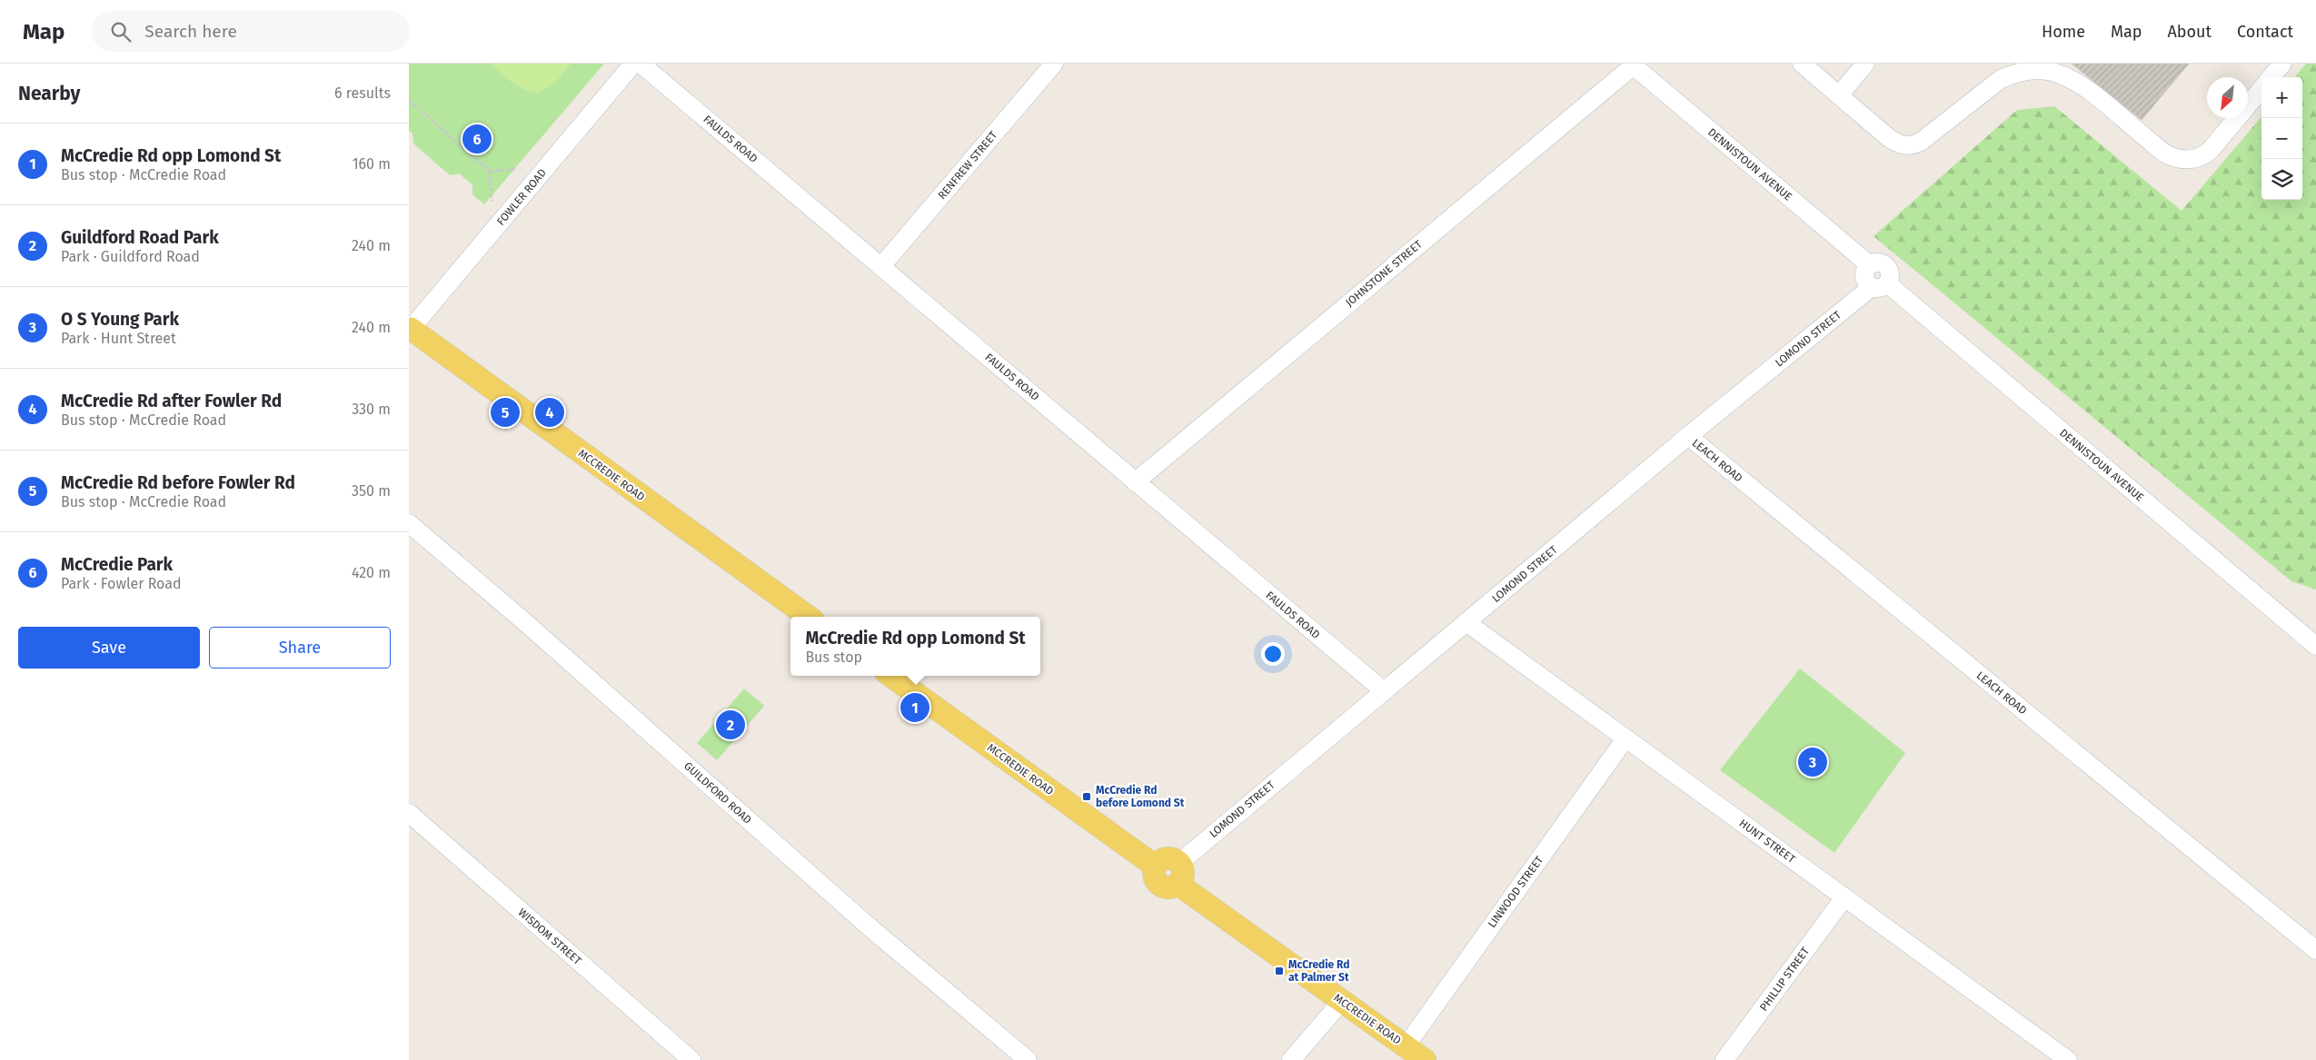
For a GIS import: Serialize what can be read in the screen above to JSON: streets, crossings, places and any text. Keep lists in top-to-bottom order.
{
  "streets": {
    "main road": ["MCCREDIE ROAD"],
    "street": [
      "FAULDS ROAD",
      "DENNISTOUN AVENUE",
      "RENFREW STREET",
      "FOWLER ROAD",
      "JOHNSTONE STREET",
      "LOMOND STREET",
      "LEACH ROAD",
      "GUILDFORD ROAD",
      "HUNT STREET",
      "LINWOOD STREET",
      "WISDOM STREET",
      "PHILLIP STREET"
    ]
  },
  "crossings": [
    ["FAULDS ROAD", "RENFREW STREET"],
    ["FAULDS ROAD", "JOHNSTONE STREET"],
    ["FAULDS ROAD", "LOMOND STREET"],
    ["DENNISTOUN AVENUE", "JOHNSTONE STREET"],
    ["DENNISTOUN AVENUE", "LOMOND STREET"],
    ["FOWLER ROAD", "MCCREDIE ROAD"],
    ["LOMOND STREET", "LEACH ROAD"],
    ["LOMOND STREET", "MCCREDIE ROAD"],
    ["LOMOND STREET", "HUNT STREET"],
    ["MCCREDIE ROAD", "LINWOOD STREET"],
    ["HUNT STREET", "LINWOOD STREET"],
    ["HUNT STREET", "PHILLIP STREET"]
  ],
  "places": {
    "transit": ["McCredie Rd before Lomond St", "McCredie Rd at Palmer St"]
  },
  "north": "bottom left",
  "page": {
    "header": "Map",
    "search": "Search here",
    "nav": [
      "Home",
      "Map",
      "About",
      "Contact"
    ],
    "heading": ["Nearby", "6 results"],
    "map_buttons": ["+", "−"],
    "list": [
      {
        "mark": "1",
        "name": "McCredie Rd opp Lomond St",
        "note": "Bus stop · McCredie Road",
        "value": "160 m"
      },
      {
        "mark": "2",
        "name": "Guildford Road Park",
        "note": "Park · Guildford Road",
        "value": "240 m"
      },
      {
        "mark": "3",
        "name": "O S Young Park",
        "note": "Park · Hunt Street",
        "value": "240 m"
      },
      {
        "mark": "4",
        "name": "McCredie Rd after Fowler Rd",
        "note": "Bus stop · McCredie Road",
        "value": "330 m"
      },
      {
        "mark": "5",
        "name": "McCredie Rd before Fowler Rd",
        "note": "Bus stop · McCredie Road",
        "value": "350 m"
      },
      {
        "mark": "6",
        "name": "McCredie Park",
        "note": "Park · Fowler Road",
        "value": "420 m"
      }
    ],
    "pins": [
      "6",
      "4",
      "5",
      "1",
      "2",
      "3"
    ],
    "buttons": ["Save", "Share"],
    "popup": ["McCredie Rd opp Lomond St", "Bus stop"]
  }
}
